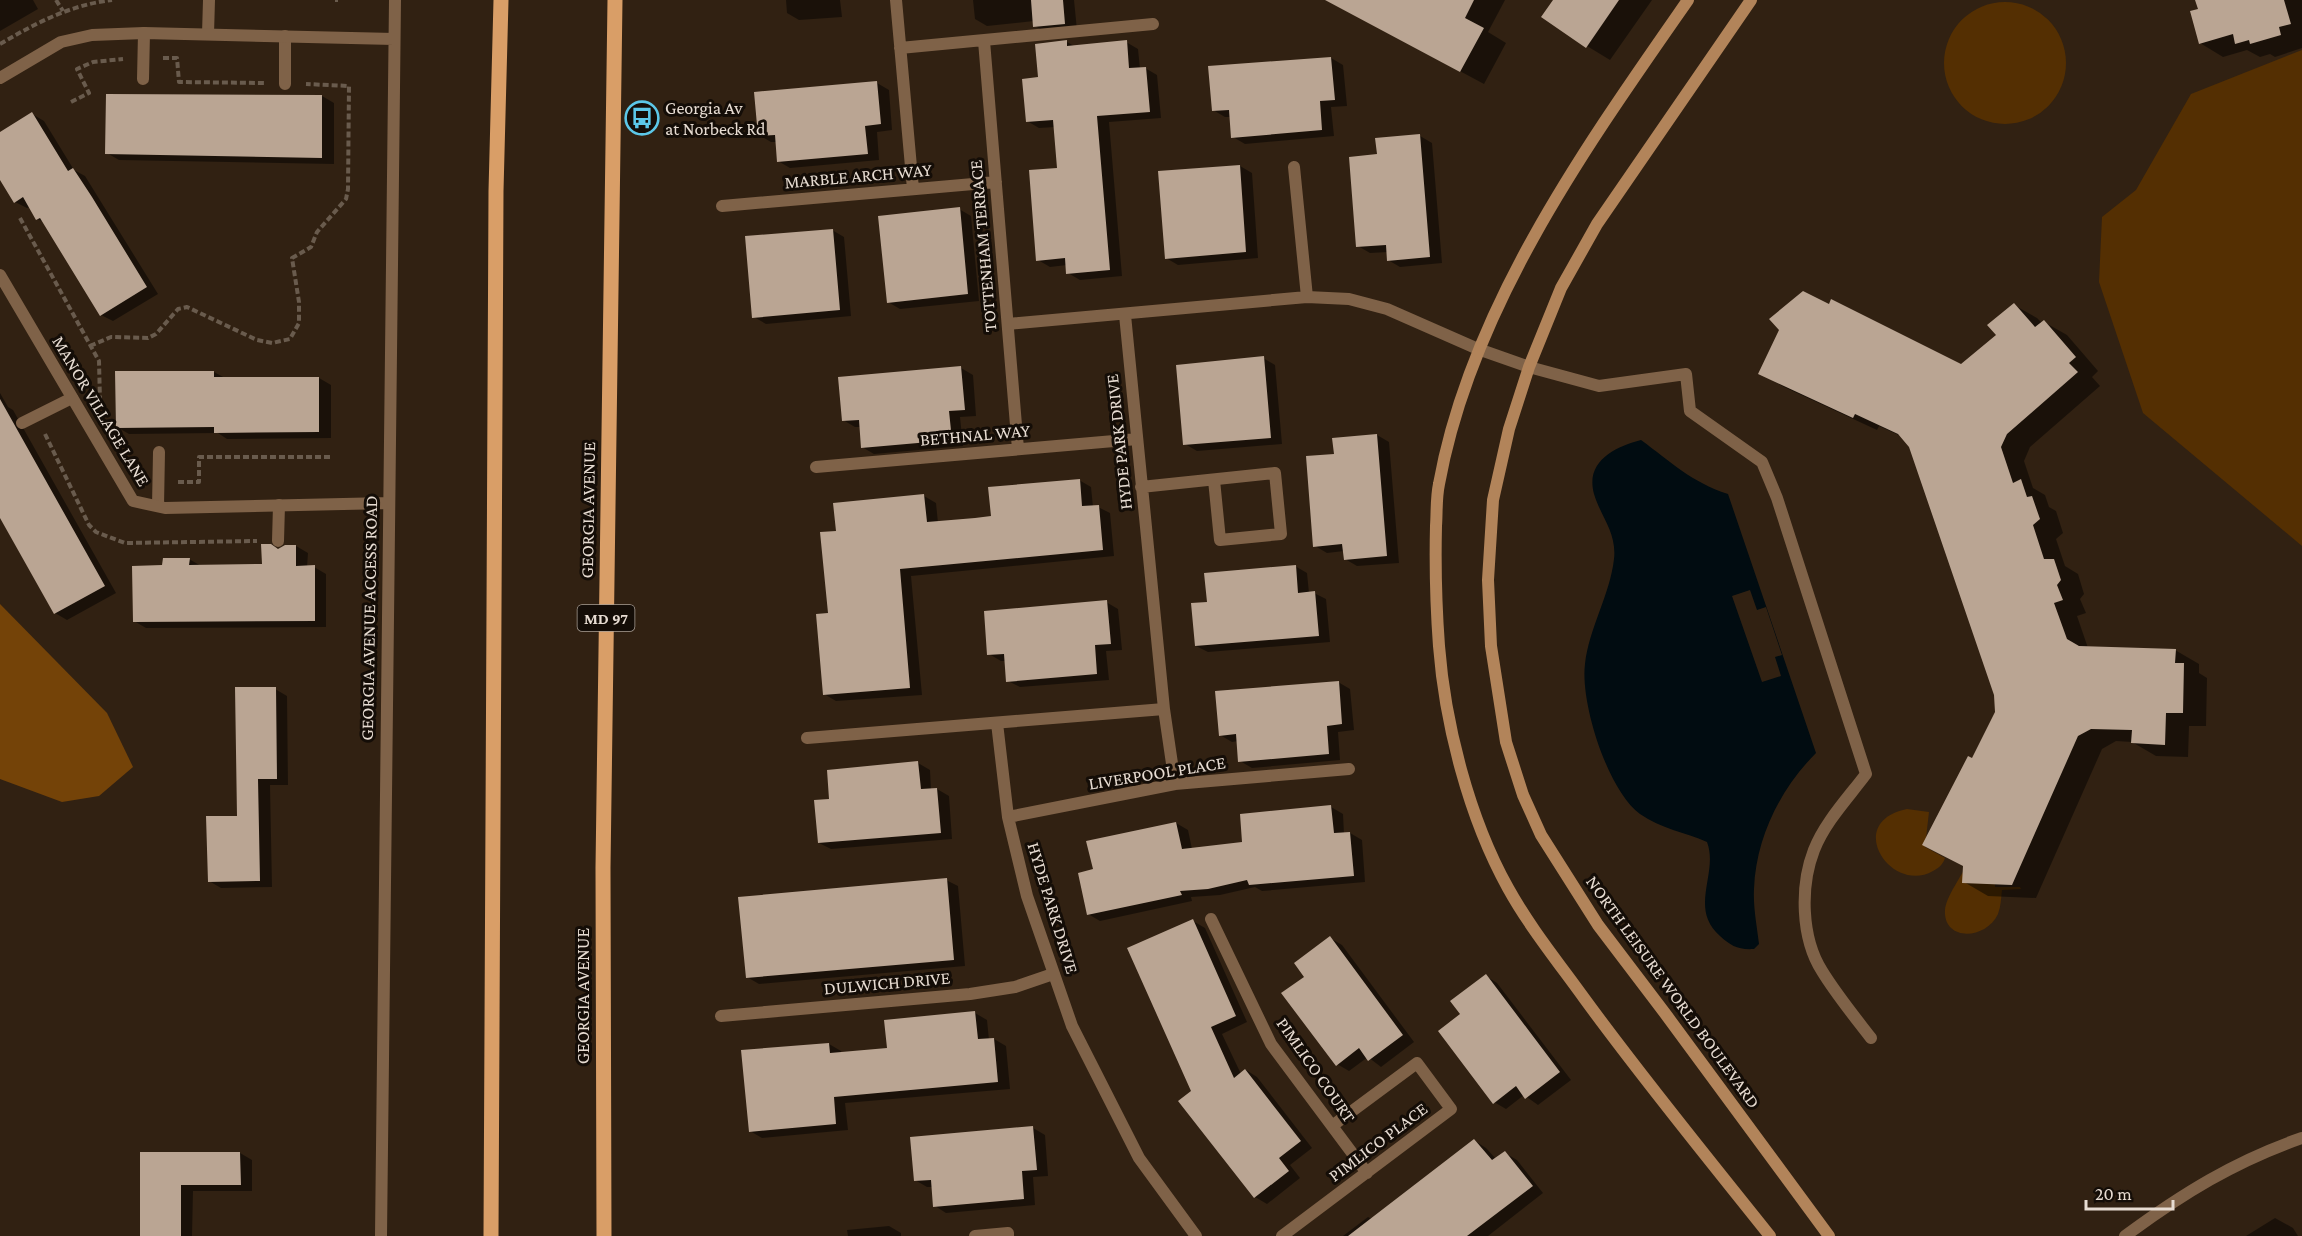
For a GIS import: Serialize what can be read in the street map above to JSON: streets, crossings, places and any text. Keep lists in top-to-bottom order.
{
  "streets": {
    "main road": ["GEORGIA AVENUE", "MD 97"],
    "street": [
      "MARBLE ARCH WAY",
      "TOTTENHAM TERRACE",
      "MANOR VILLAGE LANE",
      "BETHNAL WAY",
      "HYDE PARK DRIVE",
      "GEORGIA AVENUE ACCESS ROAD",
      "LIVERPOOL PLACE",
      "DULWICH DRIVE",
      "NORTH LEISURE WORLD BOULEVARD",
      "PIMLICO COURT",
      "PIMLICO PLACE"
    ]
  },
  "crossings": [
    ["MARBLE ARCH WAY", "TOTTENHAM TERRACE"],
    ["TOTTENHAM TERRACE", "BETHNAL WAY"],
    ["MANOR VILLAGE LANE", "GEORGIA AVENUE ACCESS ROAD"],
    ["BETHNAL WAY", "HYDE PARK DRIVE"],
    ["HYDE PARK DRIVE", "LIVERPOOL PLACE"],
    ["HYDE PARK DRIVE", "DULWICH DRIVE"],
    ["PIMLICO COURT", "PIMLICO PLACE"]
  ],
  "places": {
    "bus stop": ["Georgia Av at Norbeck Rd"]
  },
  "scale_bar": "20 m"
}
